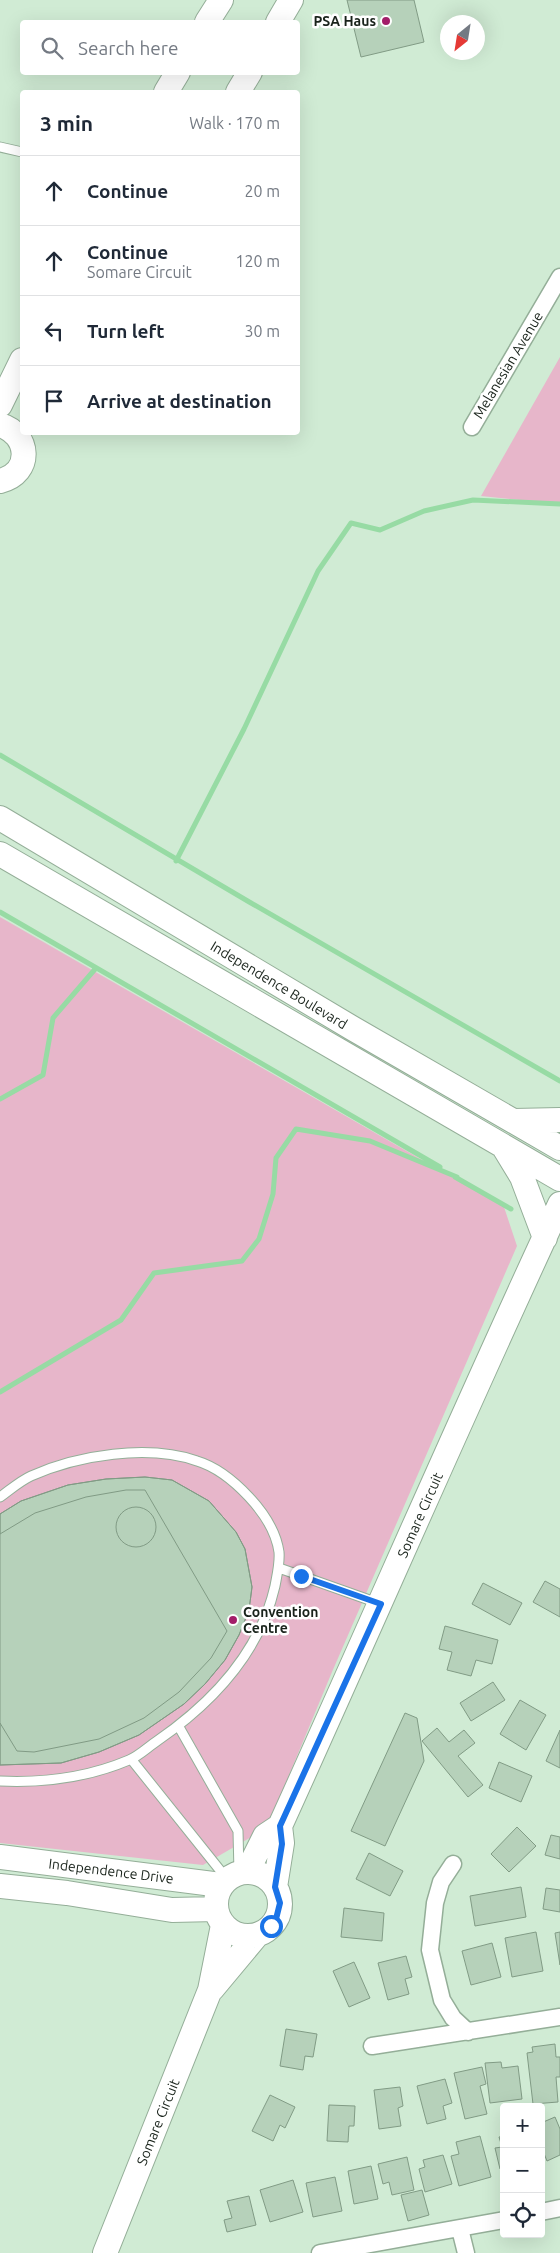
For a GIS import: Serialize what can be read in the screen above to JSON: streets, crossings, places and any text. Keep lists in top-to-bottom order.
{
  "streets": {
    "street": [
      "Melanesian Avenue",
      "Independence Boulevard",
      "Somare Circuit",
      "Independence Drive"
    ]
  },
  "crossings": [
    ["Somare Circuit", "Independence Drive"]
  ],
  "places": ["PSA Haus", "Convention Centre"],
  "north": "bottom left",
  "page": {
    "search": "Search here",
    "heading": ["3 min", "Walk · 170 m"],
    "list": [
      ["Continue", "20 m"],
      ["Continue", "Somare Circuit", "120 m"],
      ["Turn left", "30 m"],
      "Arrive at destination"
    ],
    "map_buttons": ["+", "−"]
  }
}
